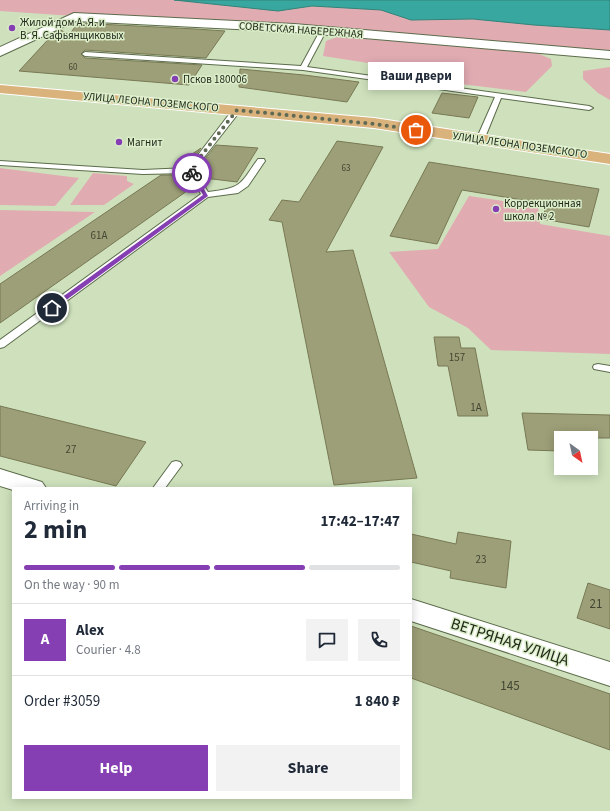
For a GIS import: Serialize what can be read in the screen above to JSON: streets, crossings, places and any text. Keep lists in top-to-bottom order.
{
  "streets": {
    "main road": ["УЛИЦА ЛЕОНА ПОЗЕМСКОГО"],
    "street": ["СОВЕТСКАЯ НАБЕРЕЖНАЯ", "ВЕТРЯНАЯ УЛИЦА"]
  },
  "places": [
    "Жилой дом А. Я. и В. Я. Сафьянщиковых",
    "Псков 180006",
    "Ваши двери",
    "Магнит",
    "Коррекционная школа № 2"
  ],
  "house_numbers": [
    "60",
    "63",
    "61А",
    "157",
    "1А",
    "27",
    "23",
    "21",
    "145"
  ],
  "north": "bottom right",
  "page": {
    "bubble": "Ваши двери",
    "heading": ["2 min", "Arriving in", "17:42–17:47"],
    "panel": [
      "Alex",
      "Courier · 4.8",
      "Order #3059",
      "1 840 ₽"
    ],
    "bar": "On the way · 90 m",
    "round": "A",
    "buttons": ["Help", "Share"]
  }
}
